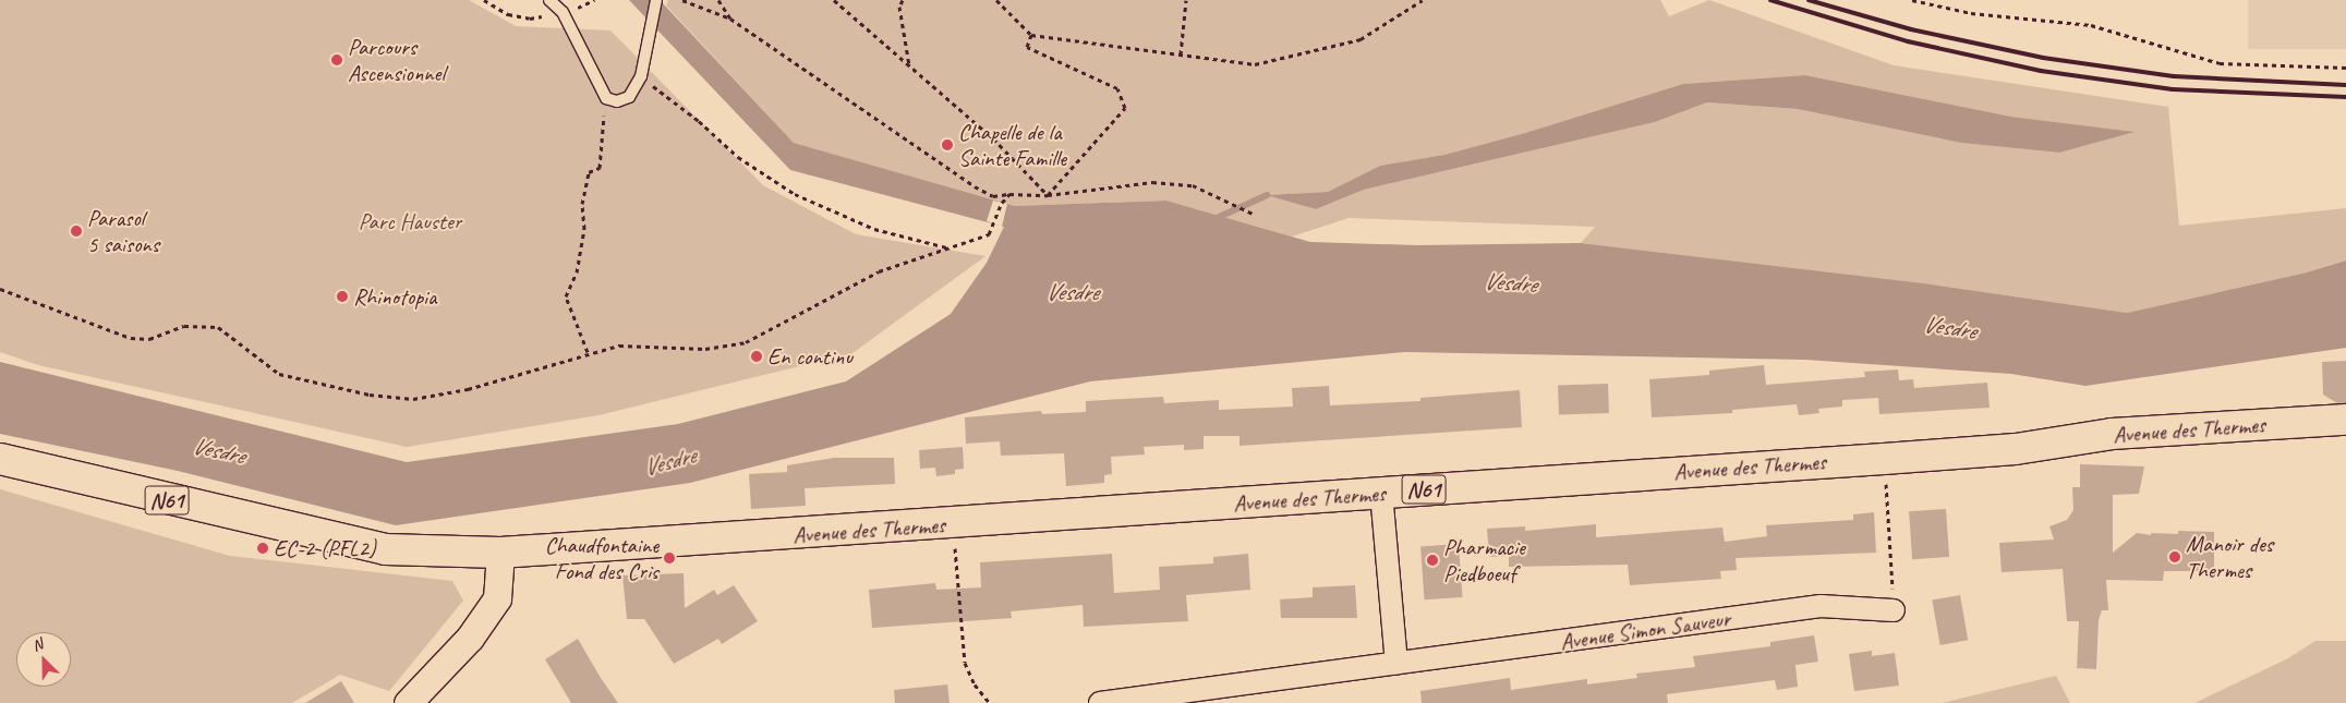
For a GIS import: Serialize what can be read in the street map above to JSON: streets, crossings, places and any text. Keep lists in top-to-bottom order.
{
  "streets": {
    "main road": ["Avenue des Thermes", "N61"],
    "street": ["Avenue Simon Sauveur"]
  },
  "crossings": [
    ["Avenue des Thermes", "N61"]
  ],
  "water": ["Vesdre"],
  "parks": ["Parc Hauster"],
  "places": [
    "Parcours Ascensionnel",
    "Chapelle de la Sainte Famille",
    "Parasol 5 saisons",
    "Rhinotopia",
    "En continu",
    "EC-2 (PFL2)",
    "Manoir des Thermes",
    "Chaudfontaine Fond des Cris",
    "Pharmacie Piedboeuf"
  ],
  "north": "top left"
}
